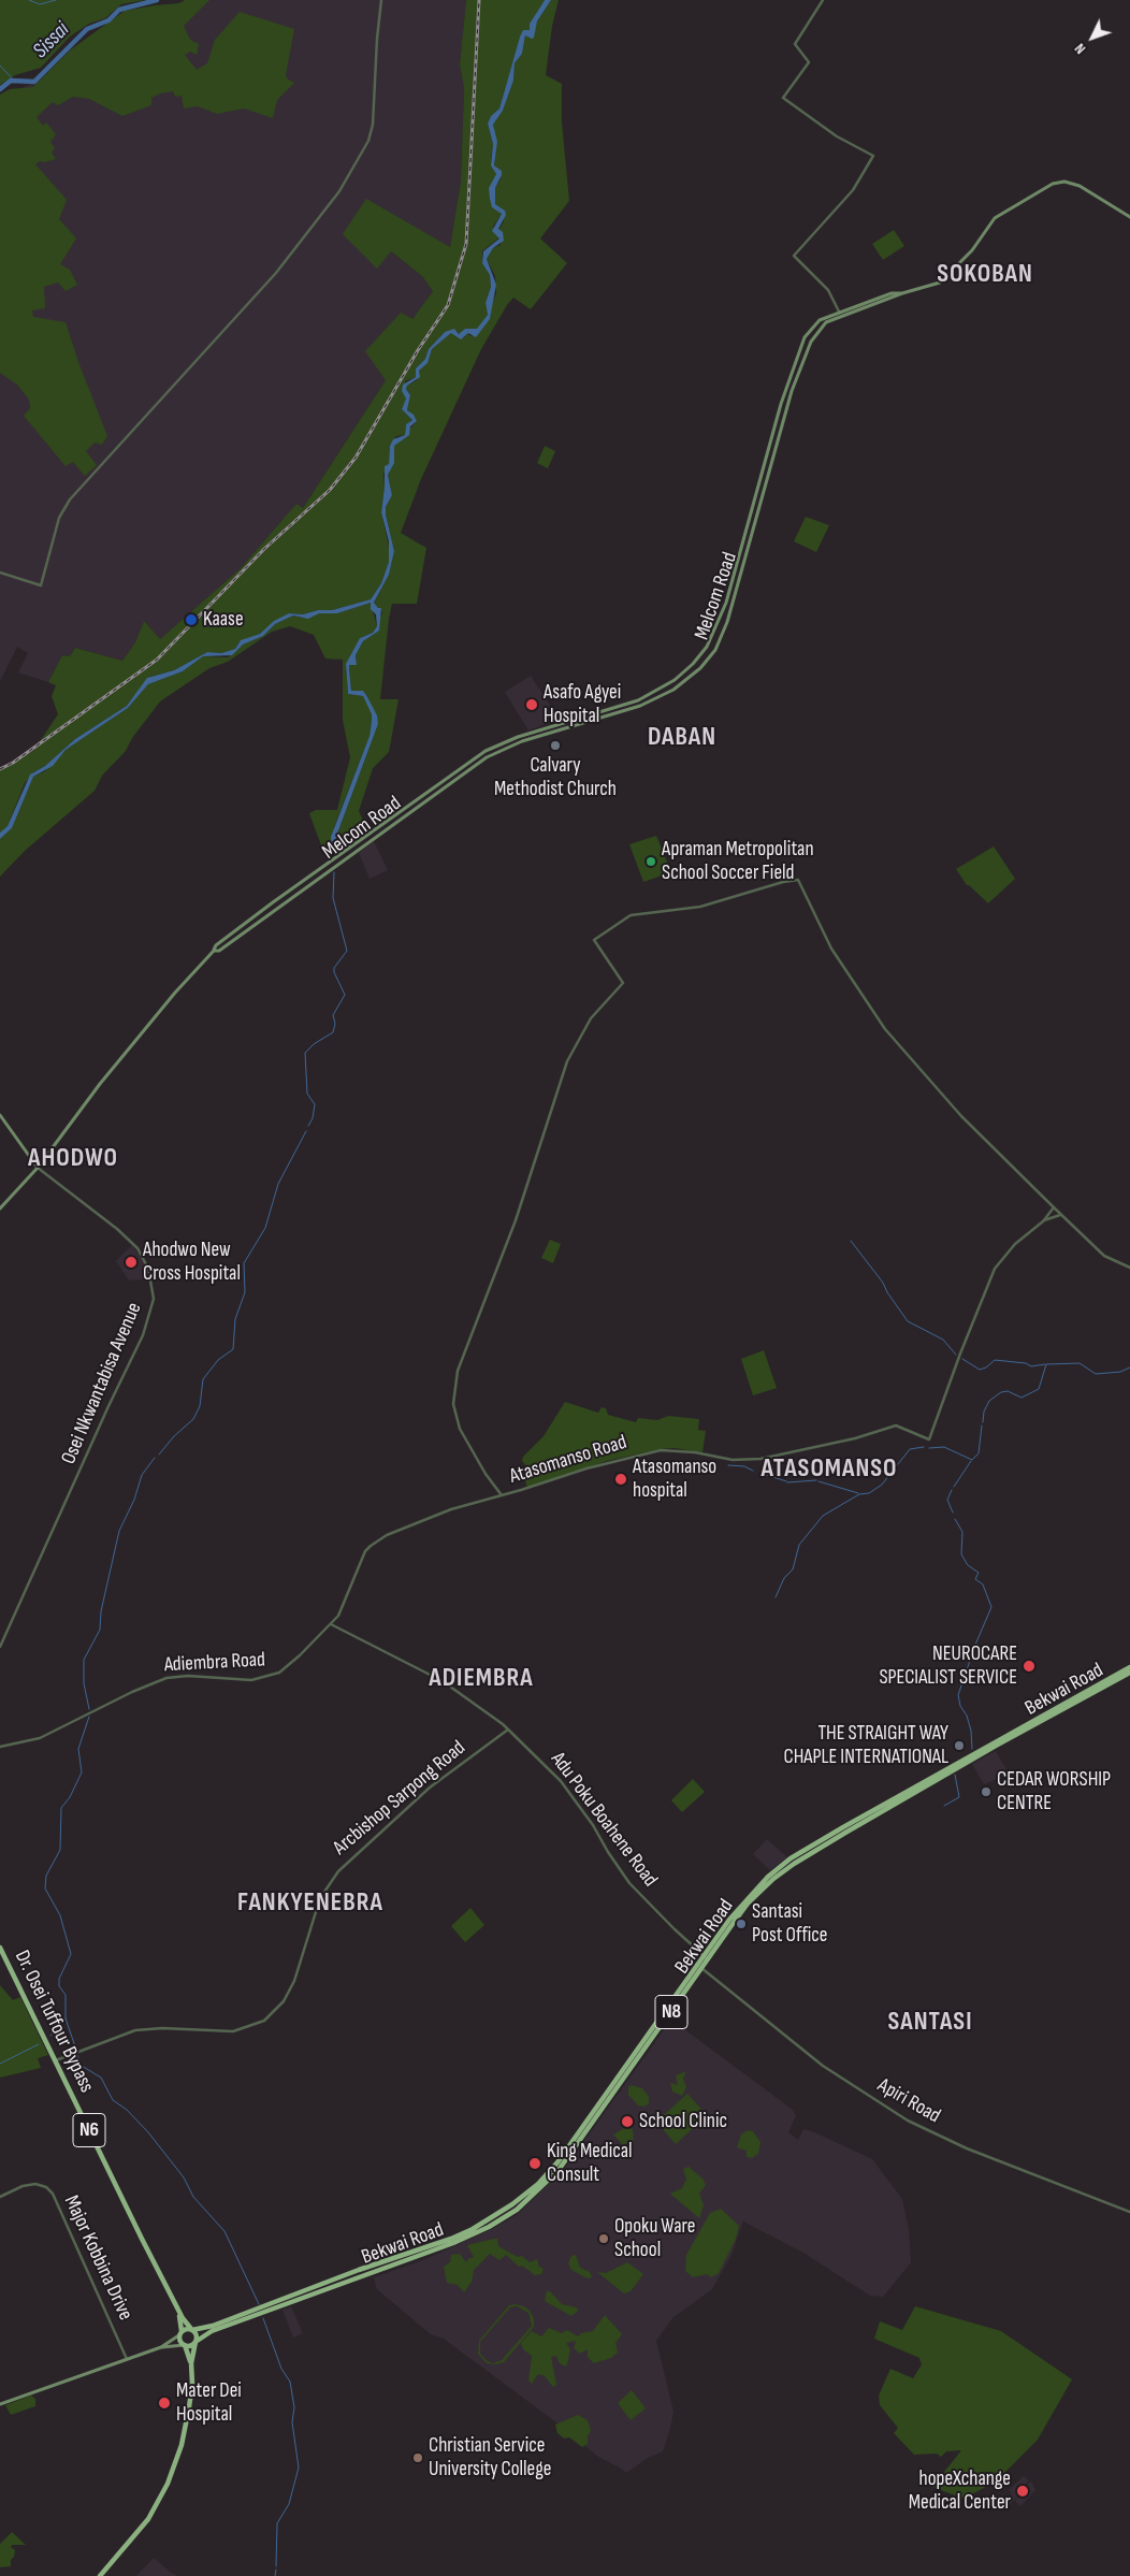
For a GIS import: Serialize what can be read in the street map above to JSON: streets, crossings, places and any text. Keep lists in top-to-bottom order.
{
  "streets": {
    "highway": [
      "Bekwai Road",
      "N8",
      "Dr. Osei Tuffour Bypass",
      "N6"
    ],
    "main road": ["Melcom Road"],
    "street": [
      "Osei Nkwantabisa Avenue",
      "Atasomanso Road",
      "Adiembra Road",
      "Arcbishop Sarpong Road",
      "Adu Poku Boahene Road",
      "Apiri Road",
      "Major Kobbina Drive"
    ]
  },
  "crossings": [
    ["Melcom Road", "Osei Nkwantabisa Avenue"],
    ["Atasomanso Road", "Adiembra Road"],
    ["Atasomanso Road", "Adu Poku Boahene Road"],
    ["Adiembra Road", "Adu Poku Boahene Road"],
    ["Bekwai Road", "Adu Poku Boahene Road"],
    ["Bekwai Road", "N8"],
    ["Bekwai Road", "Apiri Road"],
    ["Arcbishop Sarpong Road", "Adu Poku Boahene Road"],
    ["Arcbishop Sarpong Road", "Dr. Osei Tuffour Bypass"],
    ["N8", "Dr. Osei Tuffour Bypass"],
    ["N8", "N6"],
    ["Dr. Osei Tuffour Bypass", "N6"]
  ],
  "districts": [
    "SOKOBAN",
    "DABAN",
    "AHODWO",
    "ATASOMANSO",
    "ADIEMBRA",
    "FANKYENEBRA",
    "SANTASI"
  ],
  "water": ["Sissai"],
  "places": [
    "Kaase",
    "Asafo Agyei Hospital",
    "Calvary Methodist Church",
    "Apraman Metropolitan School Soccer Field",
    "Ahodwo New Cross Hospital",
    "Atasomanso hospital",
    "NEUROCARE SPECIALIST SERVICE",
    "THE STRAIGHT WAY CHAPLE INTERNATIONAL",
    "CEDAR WORSHIP CENTRE",
    "Santasi Post Office",
    "School Clinic",
    "King Medical Consult",
    "Opoku Ware School",
    "Mater Dei Hospital",
    "Christian Service University College",
    "hopeXchange Medical Center"
  ],
  "north": "bottom left"
}
